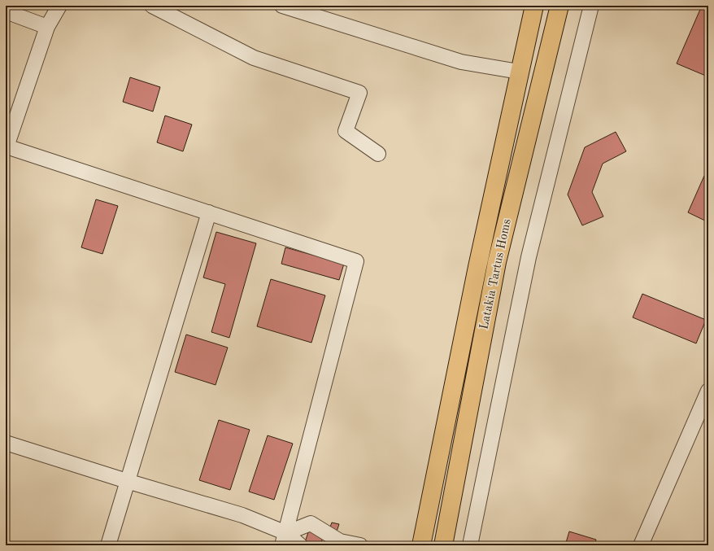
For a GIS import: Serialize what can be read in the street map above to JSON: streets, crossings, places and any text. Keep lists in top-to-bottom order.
{
  "streets": {
    "highway": ["Latakia Tartus Homs"]
  }
}
